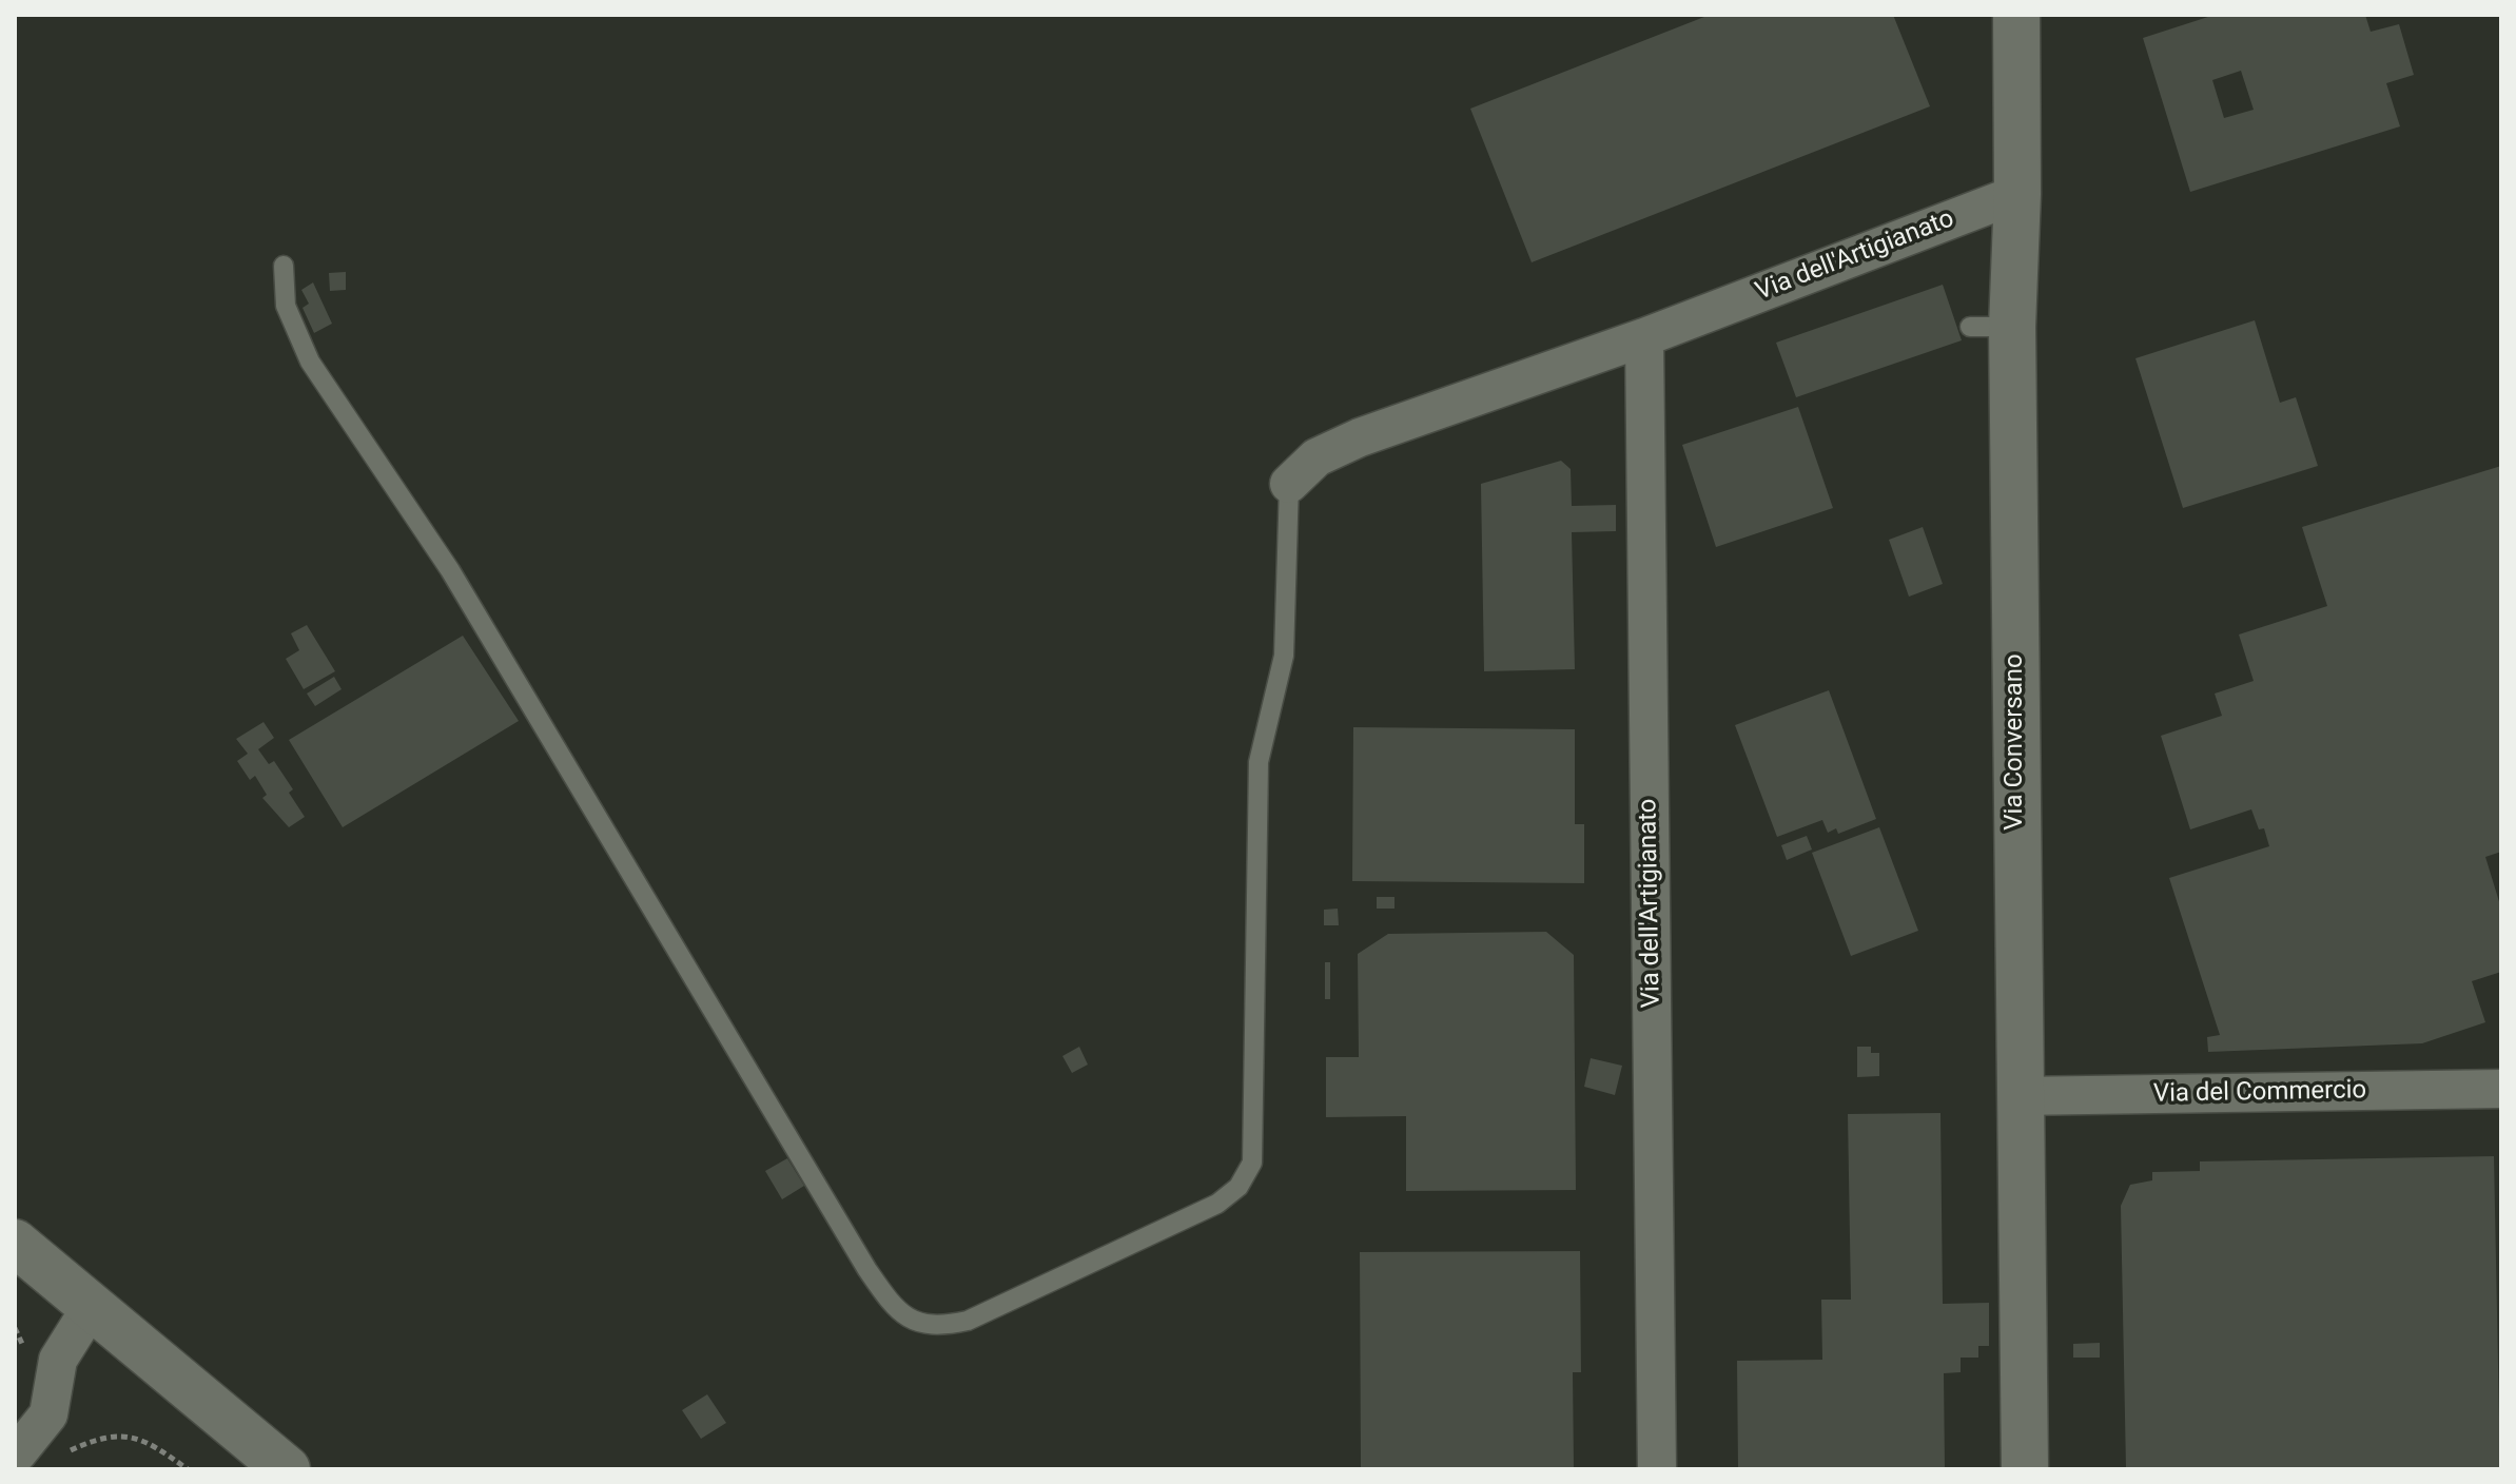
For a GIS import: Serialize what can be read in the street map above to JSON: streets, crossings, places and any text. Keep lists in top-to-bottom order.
{
  "streets": {
    "street": ["Via dell'Artigianato", "Via Conversano", "Via del Commercio"]
  },
  "crossings": [
    ["Via dell'Artigianato", "Via Conversano"],
    ["Via Conversano", "Via del Commercio"]
  ]
}
